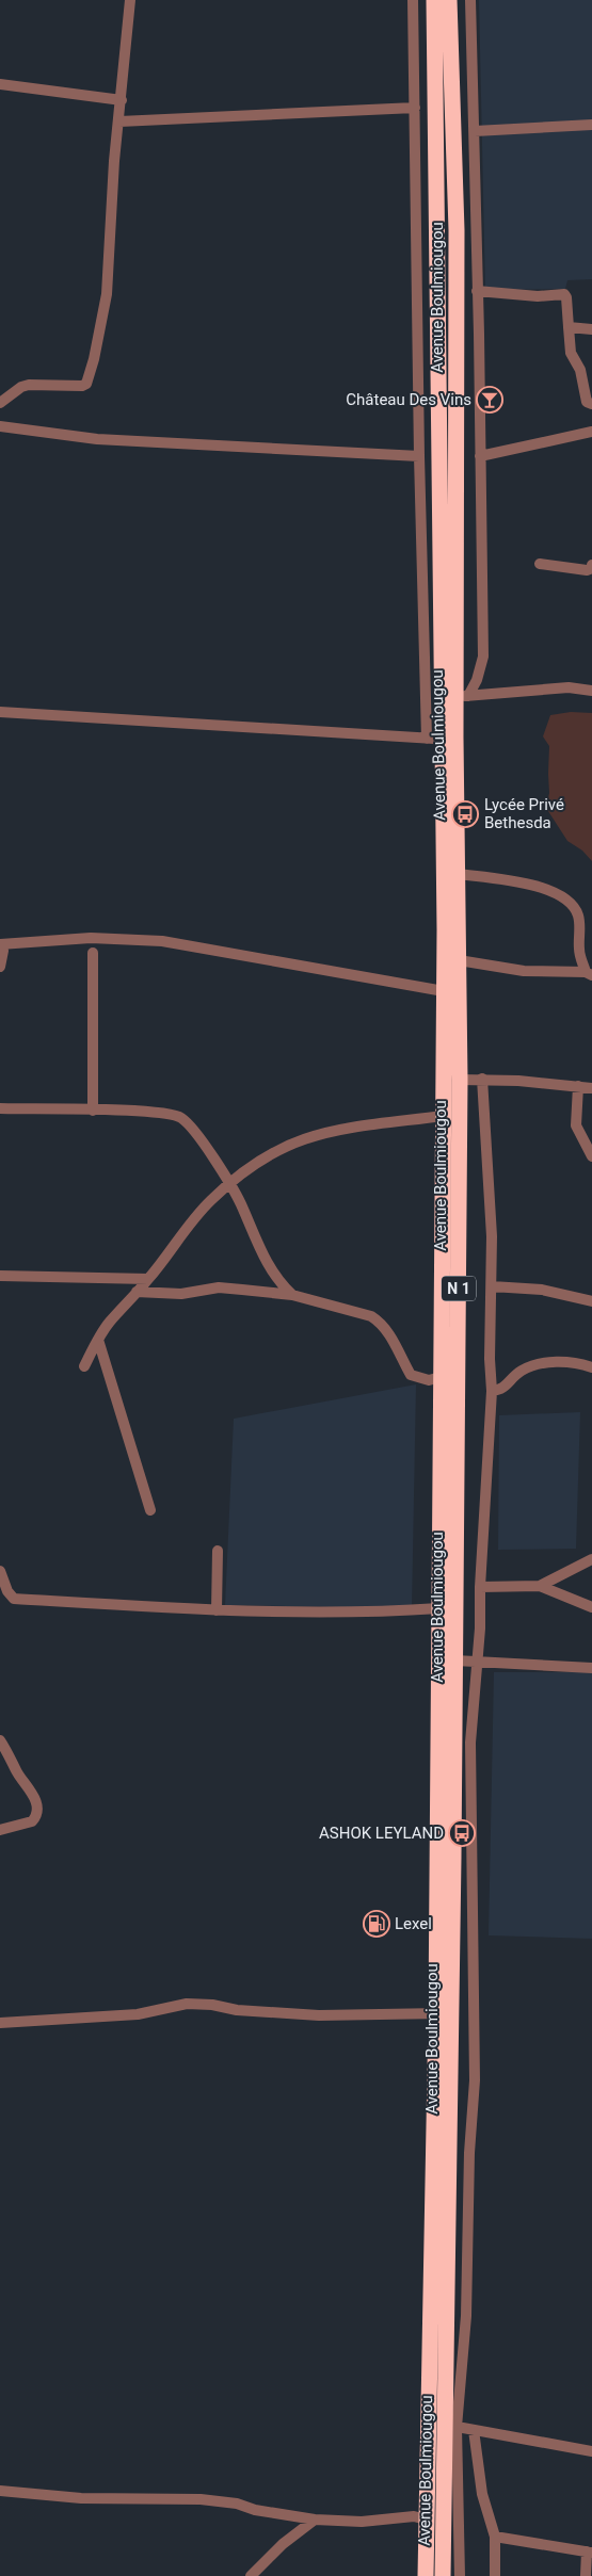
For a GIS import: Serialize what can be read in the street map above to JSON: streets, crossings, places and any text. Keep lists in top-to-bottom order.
{
  "streets": {
    "highway": ["Avenue Boulmiougou", "N 1"]
  },
  "places": {
    "bar": ["Château Des Vins"],
    "bus stop": ["Lycée Privé Bethesda", "ASHOK LEYLAND"],
    "fuel station": ["Lexel"]
  }
}
